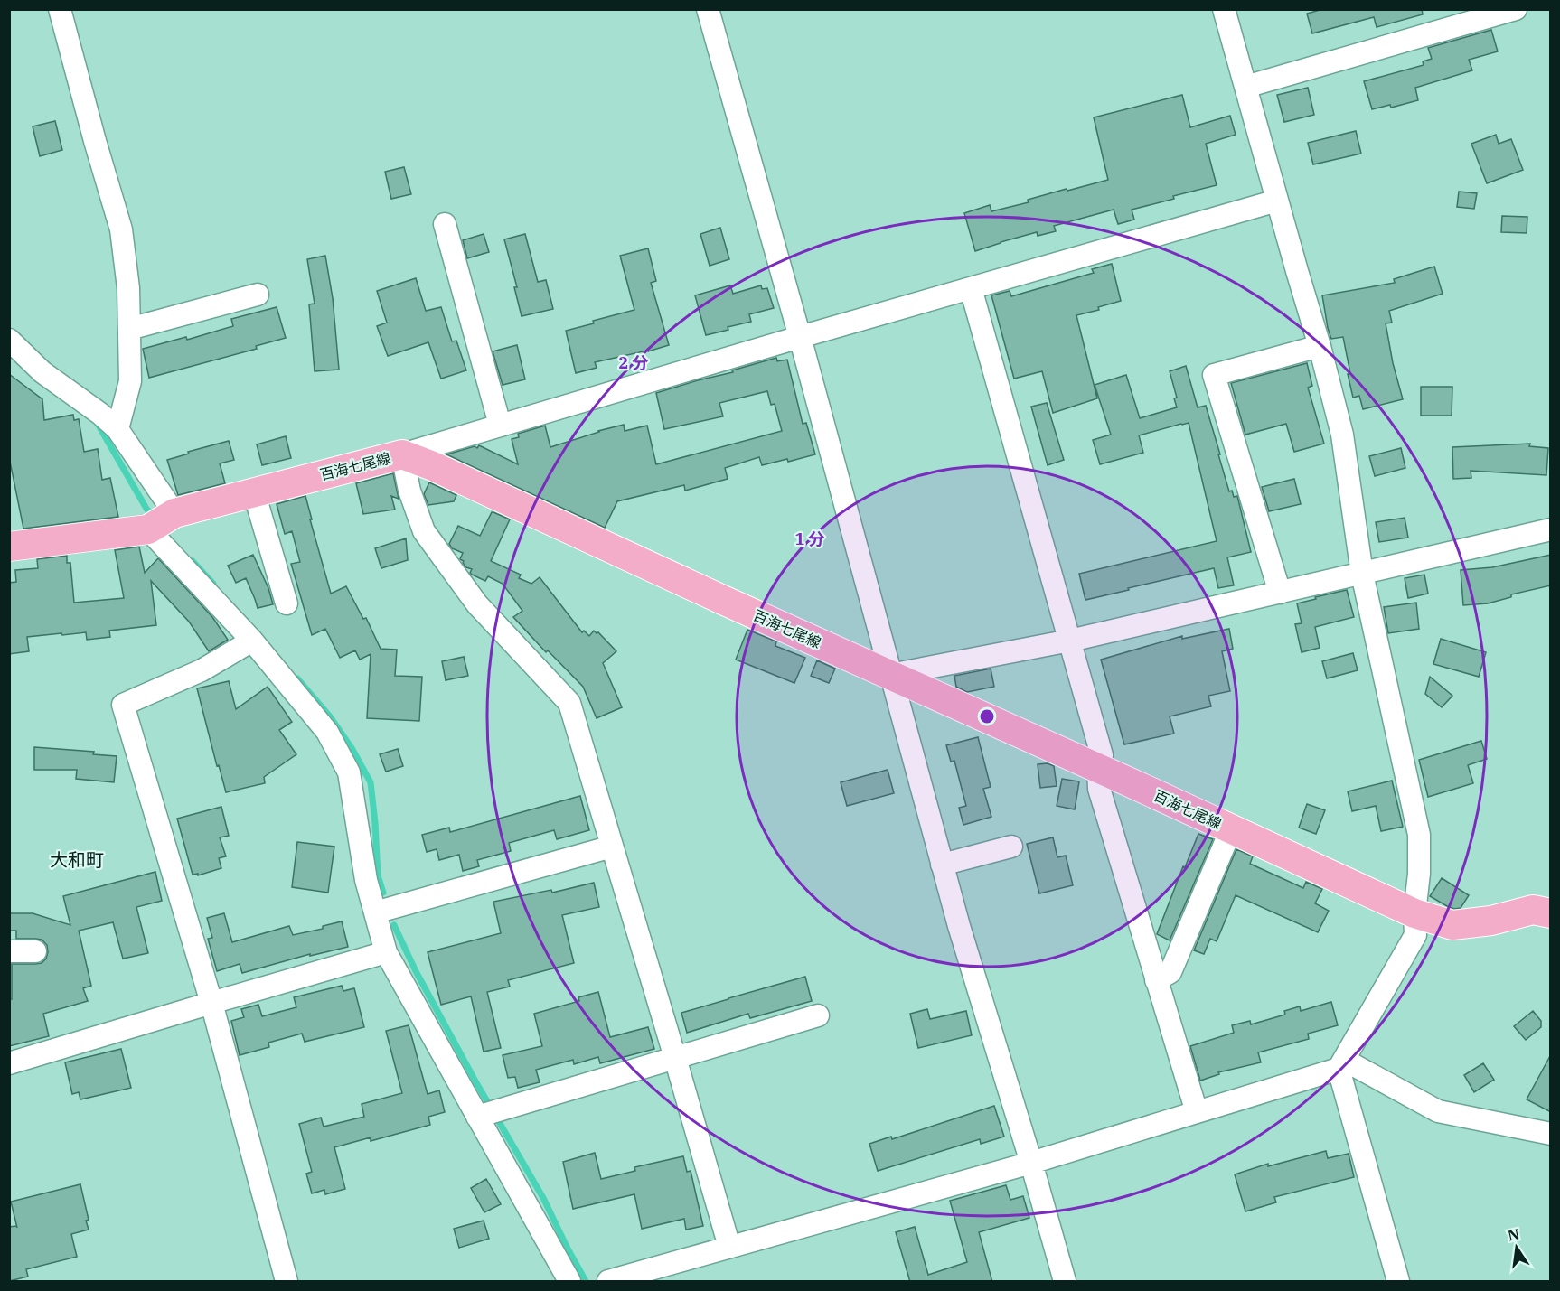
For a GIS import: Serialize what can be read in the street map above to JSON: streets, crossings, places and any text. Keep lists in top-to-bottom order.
{
  "streets": {
    "main road": ["百海七尾線"]
  },
  "districts": ["大和町"],
  "north": "top",
  "rings": ["2 分", "1 分"]
}
